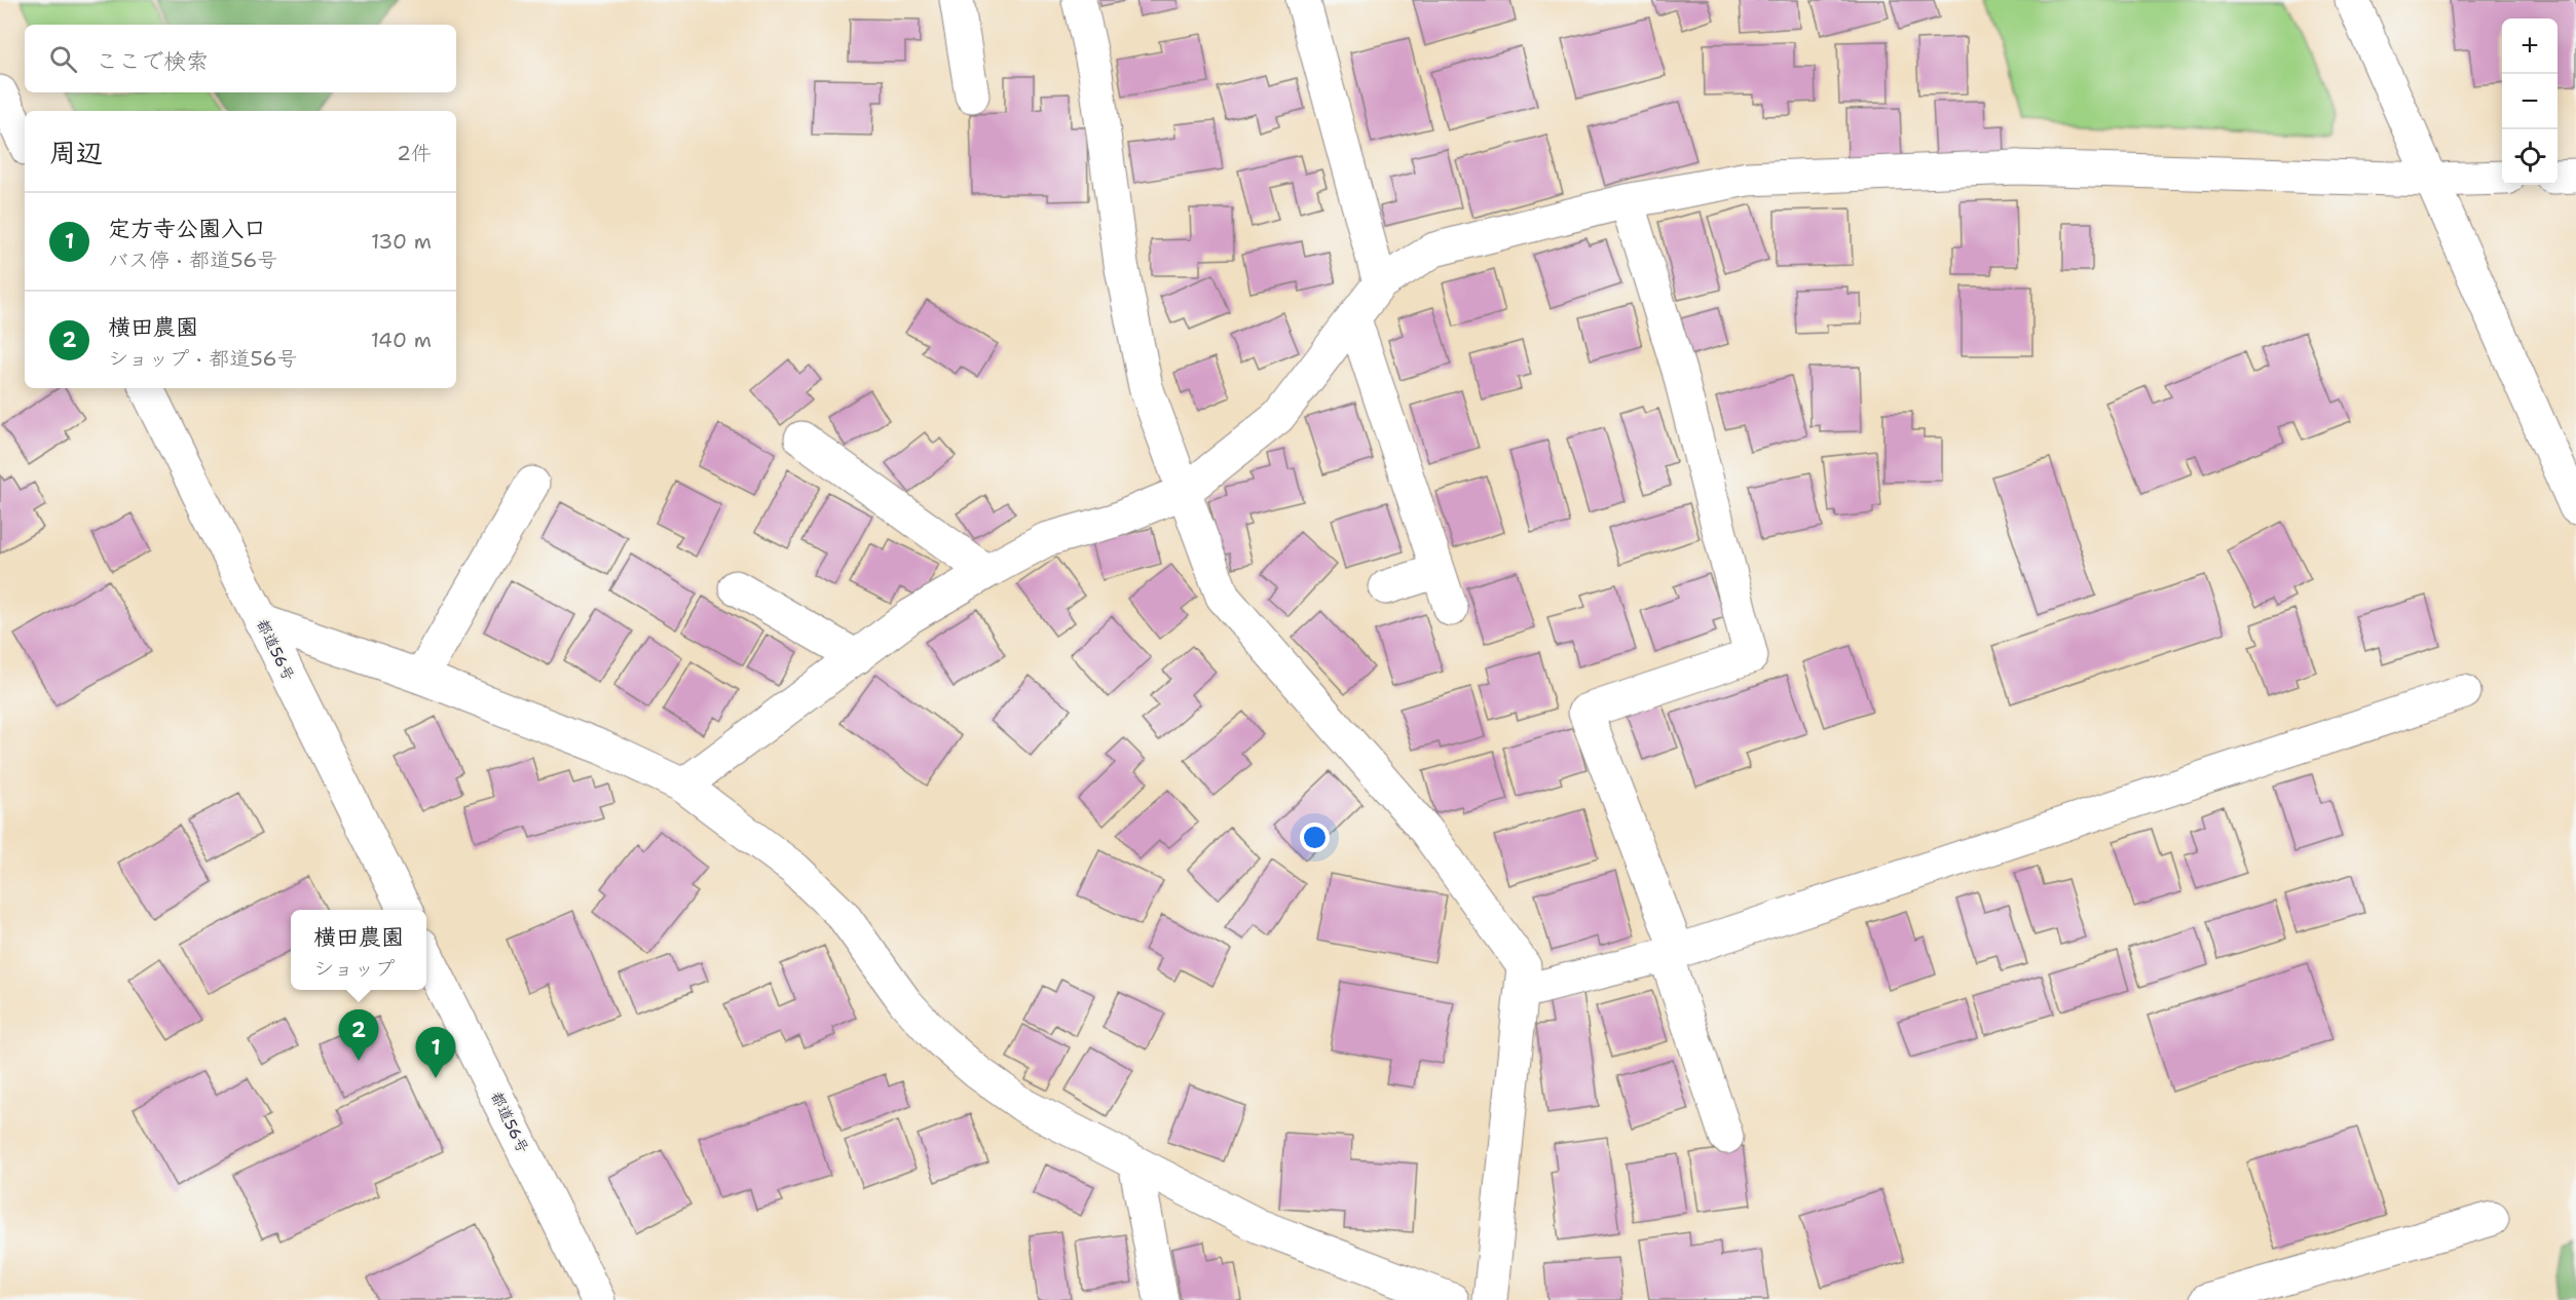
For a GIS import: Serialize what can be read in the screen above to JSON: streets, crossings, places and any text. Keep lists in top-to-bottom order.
{
  "streets": {
    "street": ["都道56号"]
  },
  "page": {
    "map_buttons": ["+", "−"],
    "search": "ここで検索",
    "heading": ["周辺", "2件"],
    "list": [
      {
        "mark": "1",
        "name": "定方寺公園入口",
        "note": "バス停 · 都道56号",
        "value": "130 m"
      },
      {
        "mark": "2",
        "name": "横田農園",
        "note": "ショップ · 都道56号",
        "value": "140 m"
      }
    ],
    "popup": ["横田農園", "ショップ"],
    "pins": ["2", "1"]
  }
}
